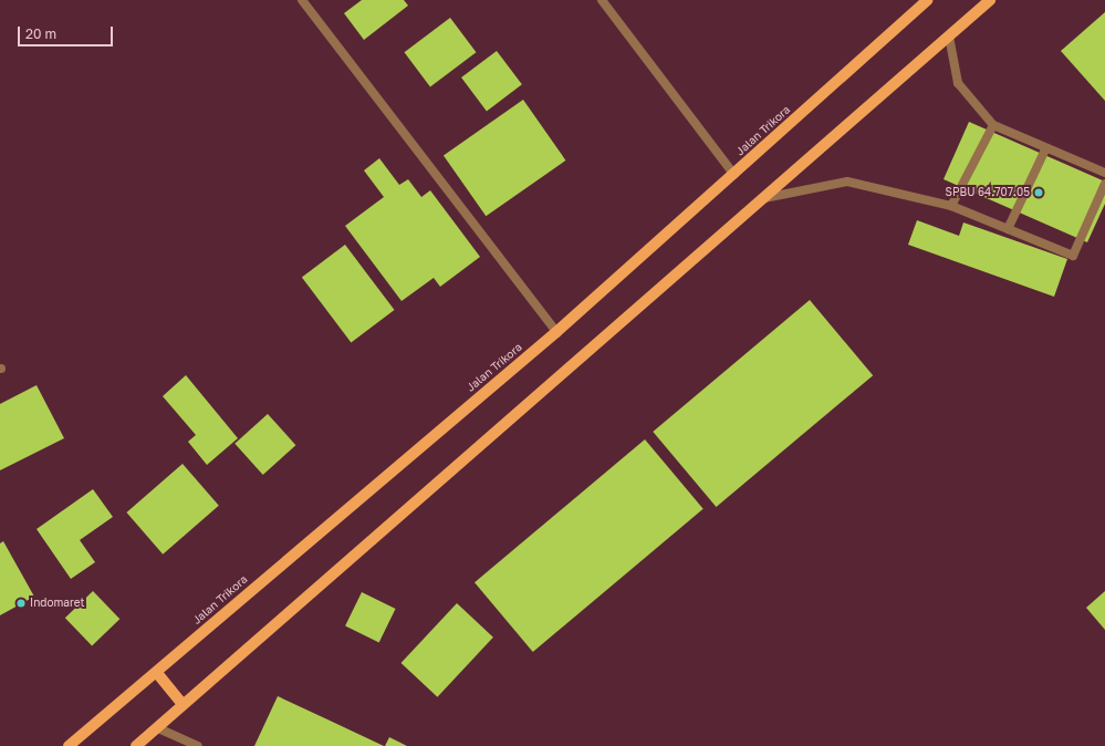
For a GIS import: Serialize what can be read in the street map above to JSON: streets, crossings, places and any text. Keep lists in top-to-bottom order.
{
  "streets": {
    "main road": ["Jalan Trikora"]
  },
  "places": ["SPBU 64.707.05", "Indomaret"],
  "scale_bar": "20 m"
}
